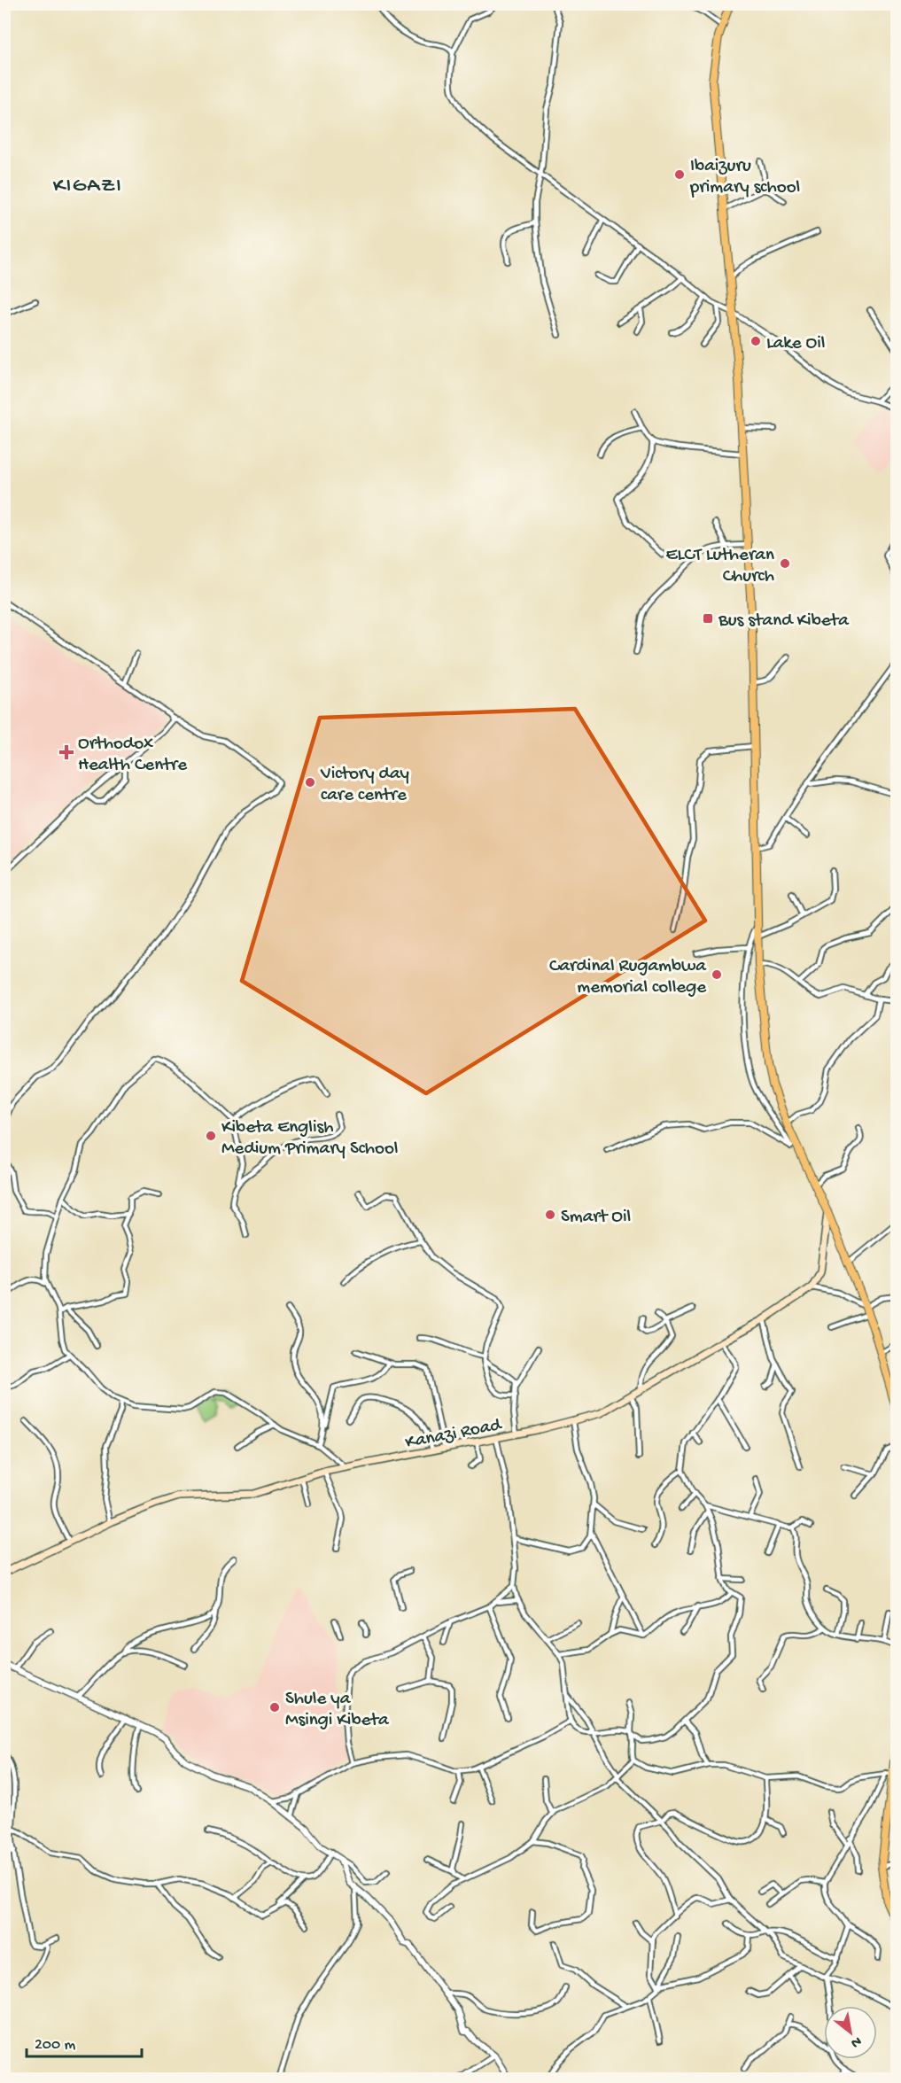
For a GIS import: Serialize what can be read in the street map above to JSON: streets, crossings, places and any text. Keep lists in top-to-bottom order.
{
  "streets": {
    "main road": ["Kanazi Road"]
  },
  "districts": ["KIGAZI"],
  "places": {
    "other": [
      "Ibaizuru primary school",
      "Lake Oil",
      "ELCT Lutheran Church",
      "Victory day care centre",
      "Cardinal Rugambwa memorial college",
      "Kibeta English Medium Primary School",
      "Smart Oil",
      "Shule ya Msingi Kibeta"
    ],
    "transit": ["Bus stand Kibeta"],
    "health": ["Orthodox Health Centre"]
  },
  "scale_bar": "200 m",
  "north": "bottom right"
}
